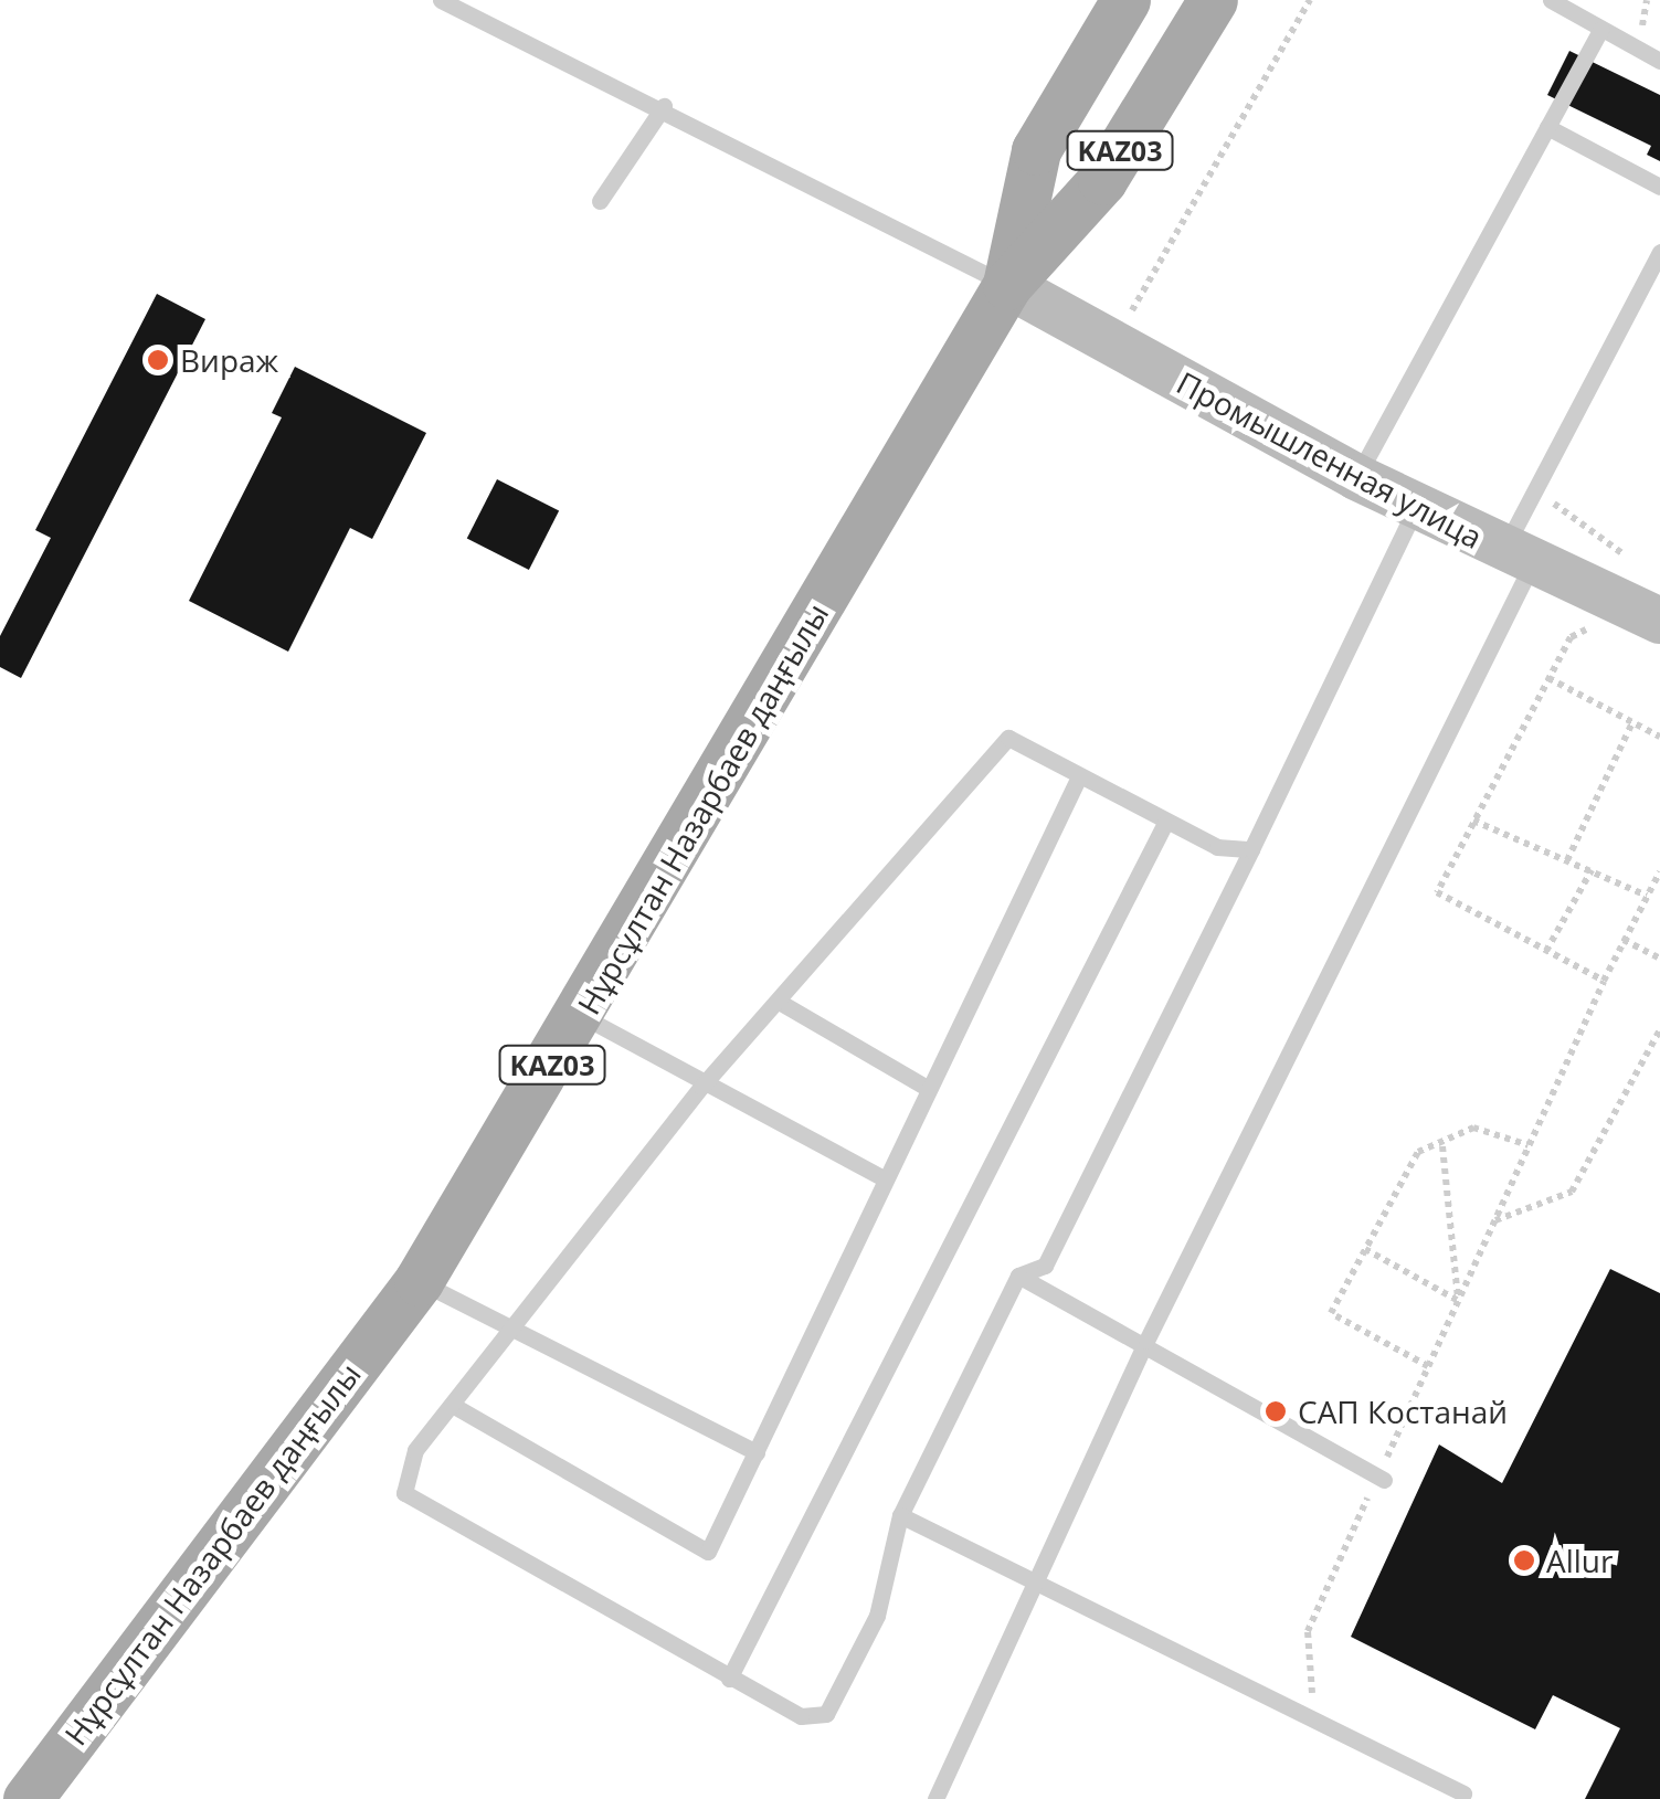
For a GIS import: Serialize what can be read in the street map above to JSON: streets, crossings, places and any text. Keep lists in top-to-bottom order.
{
  "streets": {
    "main road": ["KАZ03", "Нұрсұлтан Назарбаев даңғылы"],
    "street": ["Промышленная улица"]
  },
  "crossings": [
    ["Промышленная улица", "Нұрсұлтан Назарбаев даңғылы"]
  ],
  "places": ["Вираж", "САП Костанай", "Allur"]
}
